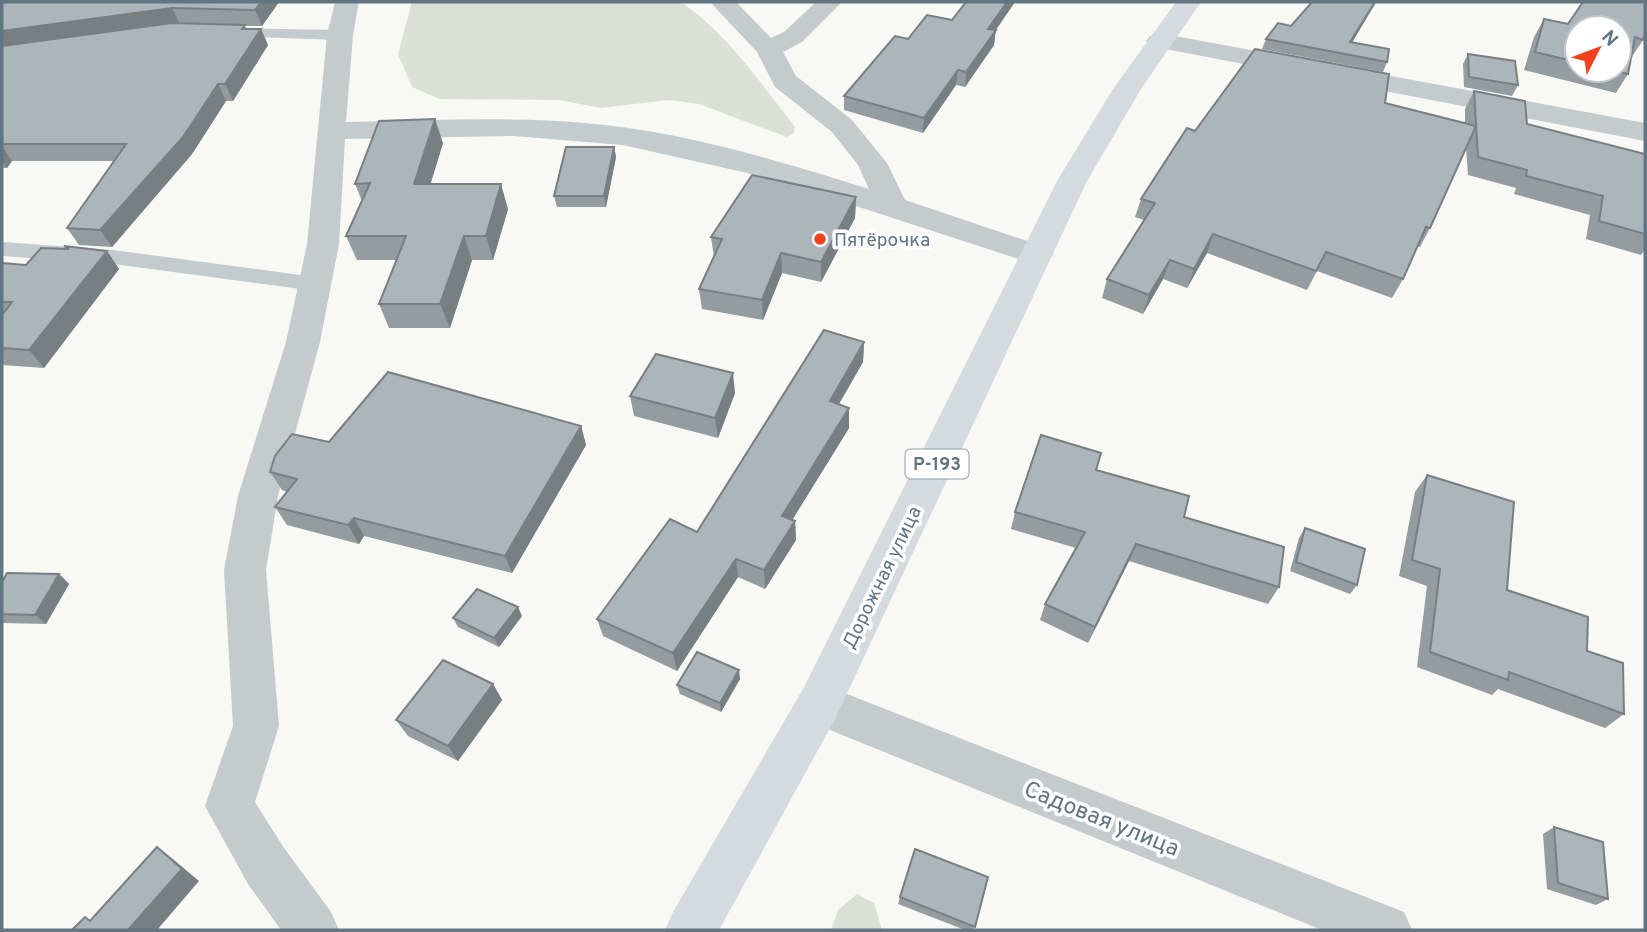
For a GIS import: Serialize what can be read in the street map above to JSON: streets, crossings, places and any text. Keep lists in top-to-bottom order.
{
  "streets": {
    "main road": ["Р-193", "Дорожная улица"],
    "street": ["Садовая улица"]
  },
  "crossings": [
    ["Дорожная улица", "Садовая улица"]
  ],
  "places": ["Пятёрочка"],
  "north": "top right"
}
